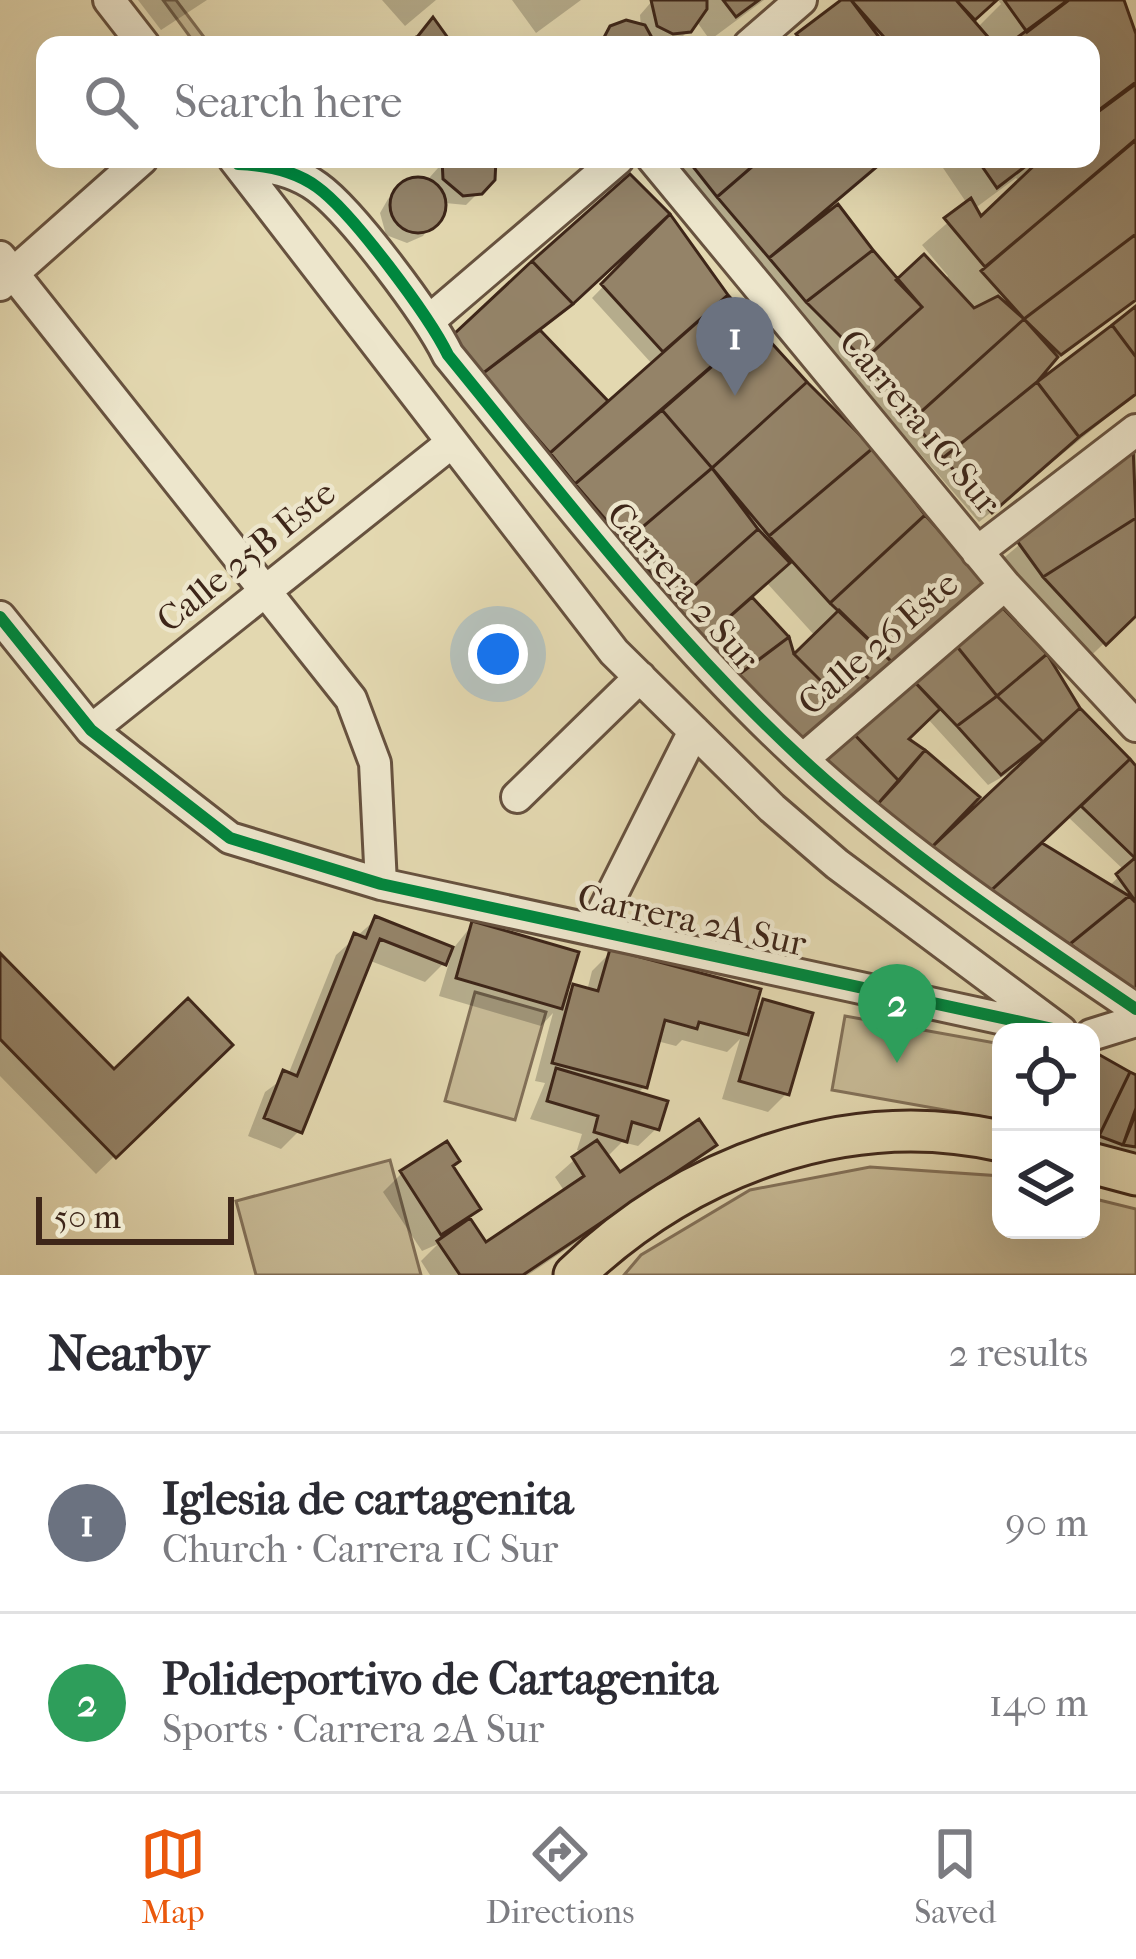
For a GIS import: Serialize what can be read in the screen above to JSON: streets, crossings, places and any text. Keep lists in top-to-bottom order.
{
  "streets": {
    "street": [
      "Carrera 1C Sur",
      "Calle 25B Este",
      "Carrera 2 Sur",
      "Calle 26 Este",
      "Carrera 2A Sur"
    ]
  },
  "crossings": [
    ["Carrera 1C Sur", "Calle 26 Este"],
    ["Calle 25B Este", "Carrera 2 Sur"],
    ["Calle 25B Este", "Carrera 2A Sur"],
    ["Carrera 2 Sur", "Calle 26 Este"]
  ],
  "scale_bar": "50 m",
  "page": {
    "search": "Search here",
    "pins": ["1", "2"],
    "scale": "50 m",
    "heading": ["Nearby", "2 results"],
    "list": [
      {
        "mark": "1",
        "name": "Iglesia de cartagenita",
        "note": "Church · Carrera 1C Sur",
        "value": "90 m"
      },
      {
        "mark": "2",
        "name": "Polideportivo de Cartagenita",
        "note": "Sports · Carrera 2A Sur",
        "value": "140 m"
      }
    ],
    "nav": ["Map", "Directions", "Saved"]
  }
}
